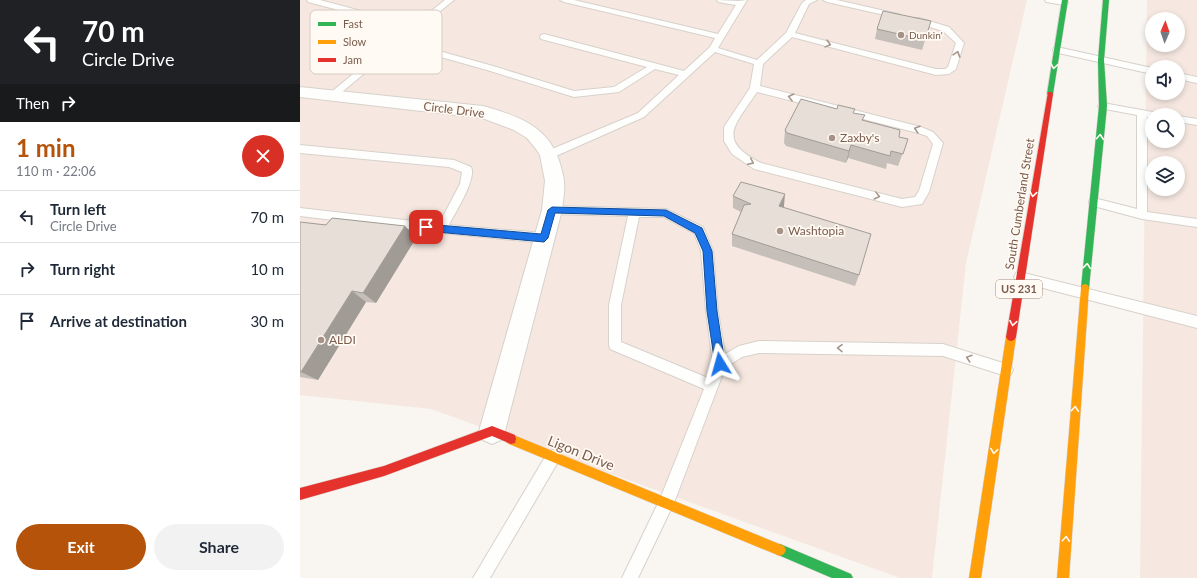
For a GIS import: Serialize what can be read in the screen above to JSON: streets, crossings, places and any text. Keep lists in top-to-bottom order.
{
  "streets": {
    "main road": ["South Cumberland Street", "US 231", "Ligon Drive"],
    "street": ["Circle Drive"]
  },
  "crossings": [
    ["Circle Drive", "Ligon Drive"]
  ],
  "places": [
    "Dunkin'",
    "Zaxby's",
    "Washtopia",
    "ALDI"
  ],
  "legend": ["Fast", "Slow", "Jam"],
  "north": "top",
  "page": {
    "turn": ["70 m", "Circle Drive"],
    "then": "Then",
    "heading": ["1 min", "110 m · 22:06"],
    "list": [
      {
        "name": "Turn left",
        "note": "Circle Drive",
        "value": "70 m"
      },
      {
        "name": "Turn right",
        "value": "10 m"
      },
      {
        "name": "Arrive at destination",
        "value": "30 m"
      }
    ],
    "buttons": ["Exit", "Share"]
  }
}
